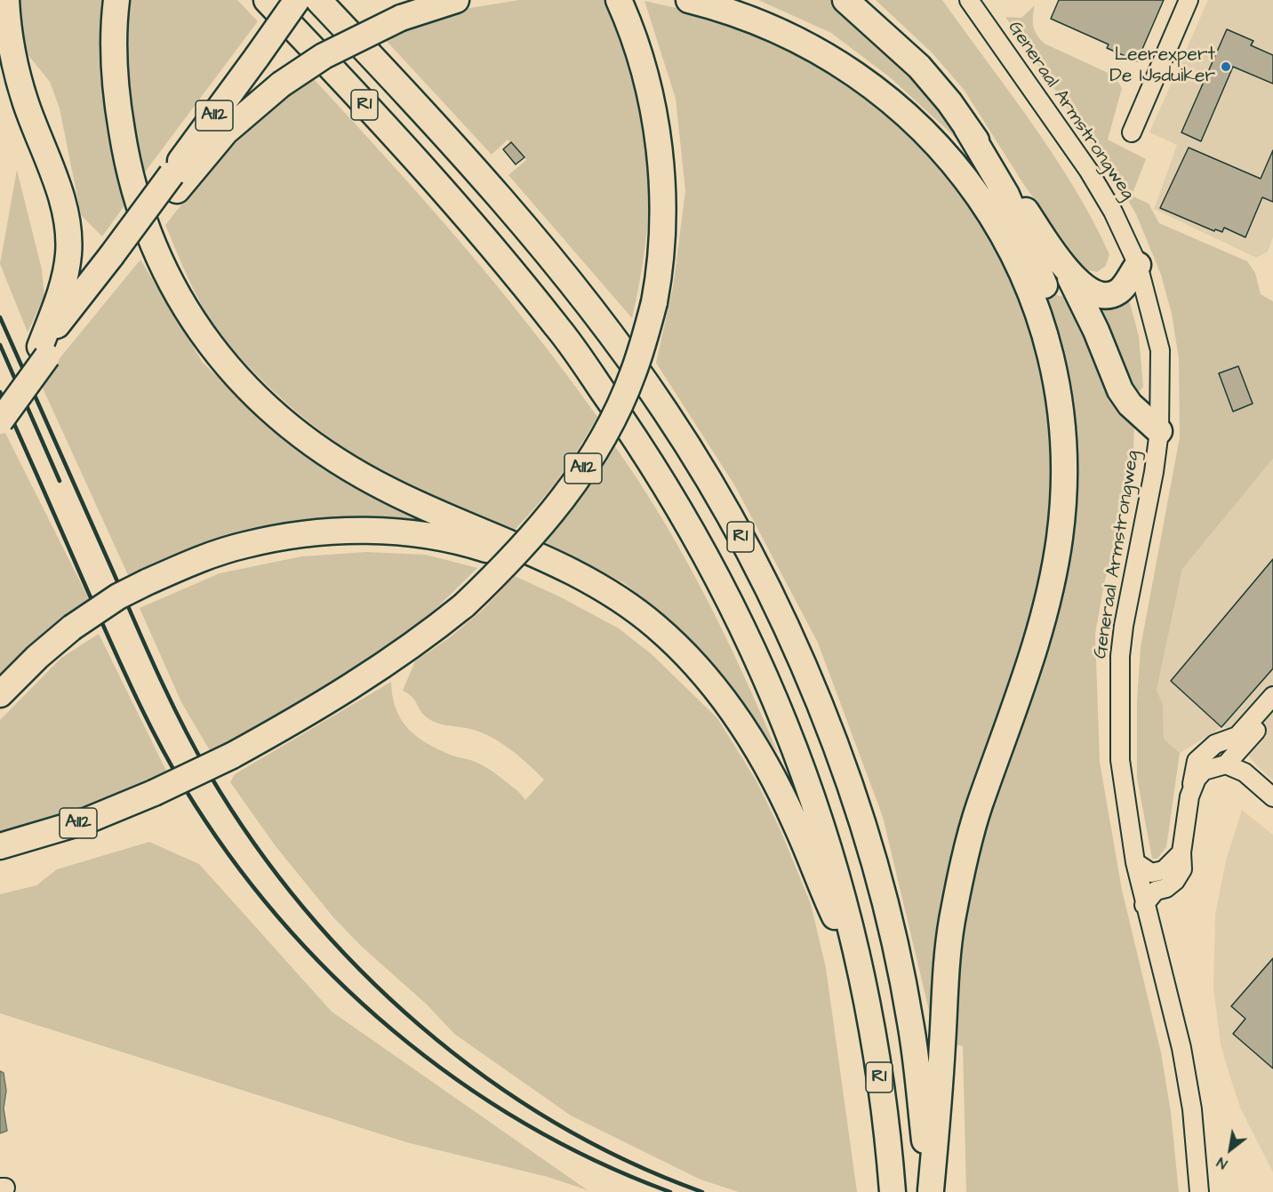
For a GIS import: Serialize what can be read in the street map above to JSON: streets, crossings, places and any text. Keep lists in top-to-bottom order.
{
  "streets": {
    "highway": ["R1", "A112"],
    "street": ["Generaal Armstrongweg"]
  },
  "places": ["Leerexpert De IJsduiker"],
  "north": "bottom left"
}
